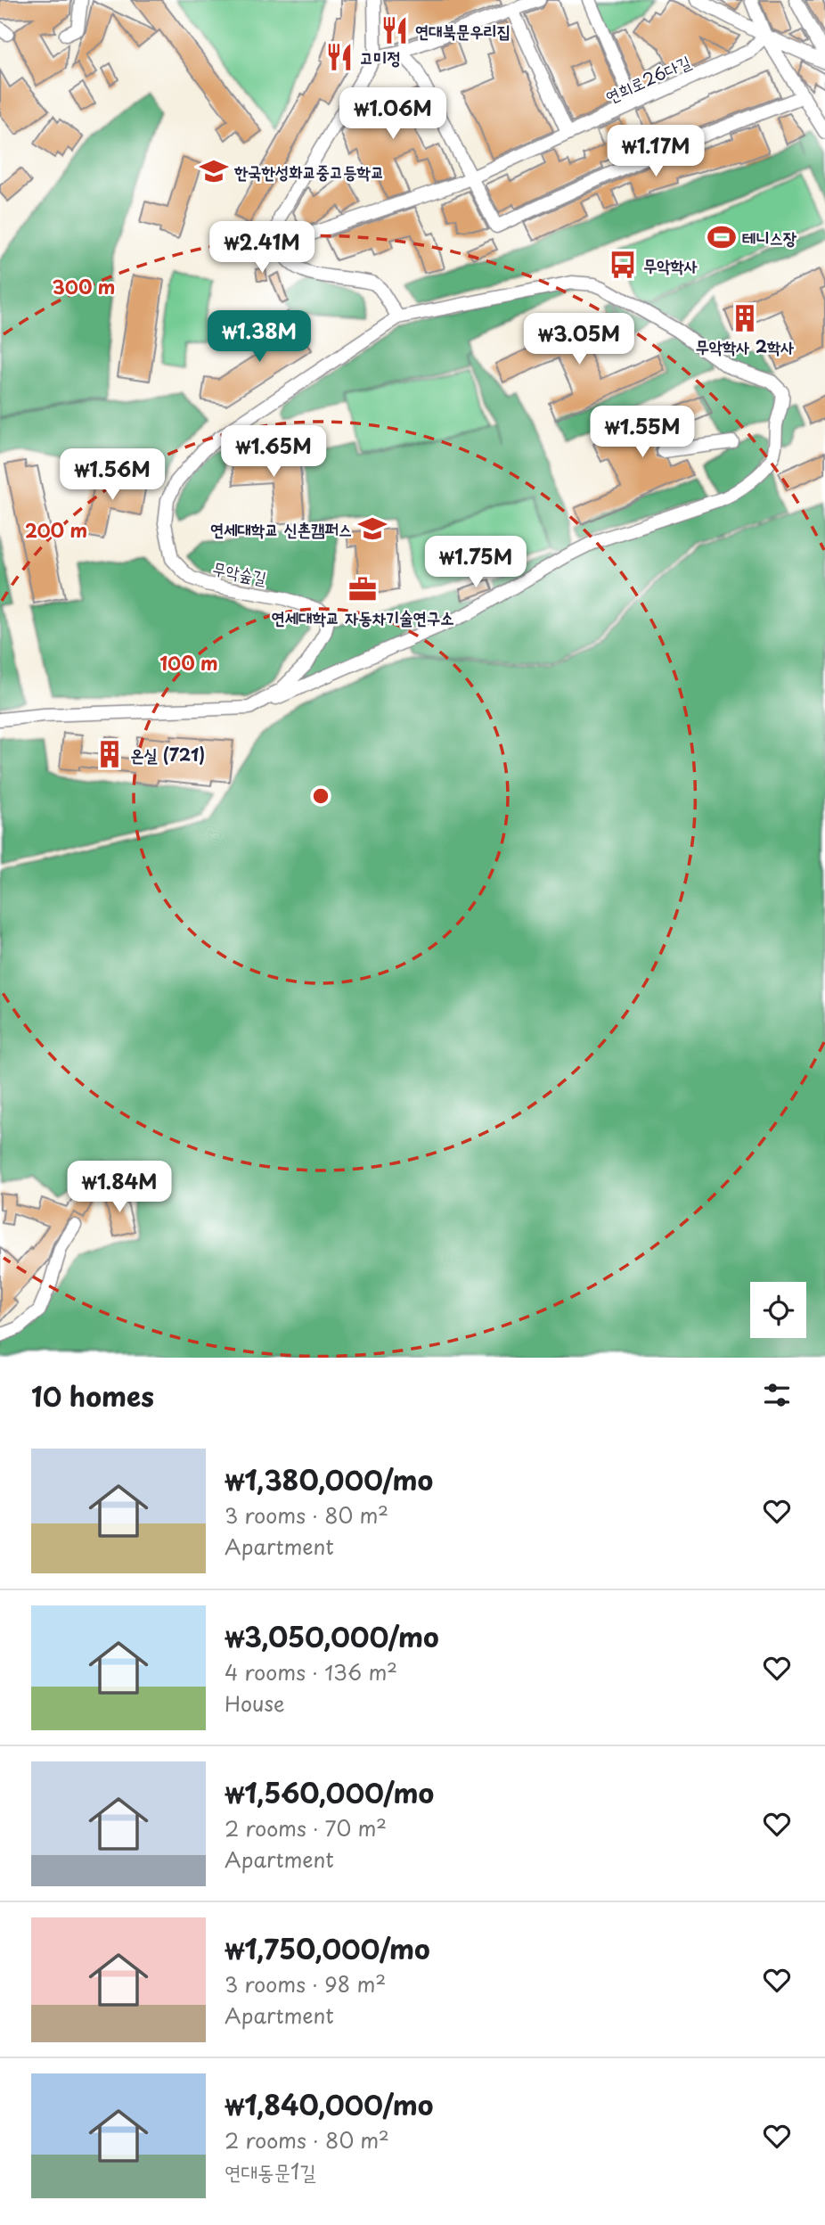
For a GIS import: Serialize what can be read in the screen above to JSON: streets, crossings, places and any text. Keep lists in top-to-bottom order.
{
  "streets": {
    "street": ["연희로26다길", "무악숲길"]
  },
  "places": {
    "restaurant": ["연대북문우리집", "고미정"],
    "school or university": ["한국한성화교중고등학교", "연세대학교 신촌캠퍼스"],
    "sports": ["테니스장"],
    "bus stop": ["무악학사"],
    "building": ["무악학사 2학사", "온실 (721)"],
    "office": ["연세대학교 자동차기술연구소"]
  },
  "page": {
    "price": [
      "₩1.06M",
      "₩1.17M",
      "₩2.41M",
      "₩1.38M",
      "₩3.05M",
      "₩1.55M",
      "₩1.65M",
      "₩1.56M",
      "₩1.75M",
      "₩1.84M"
    ],
    "heading": "10 homes",
    "list": [
      {
        "name": "₩1,380,000/mo",
        "note": "3 rooms · 80 m² · Apartment"
      },
      {
        "name": "₩3,050,000/mo",
        "note": "4 rooms · 136 m² · House"
      },
      {
        "name": "₩1,560,000/mo",
        "note": "2 rooms · 70 m² · Apartment"
      },
      {
        "name": "₩1,750,000/mo",
        "note": "3 rooms · 98 m² · Apartment"
      },
      {
        "name": "₩1,840,000/mo",
        "note": "2 rooms · 80 m² · 연대동문1길"
      }
    ]
  },
  "rings": ["300 m", "200 m", "100 m"]
}
